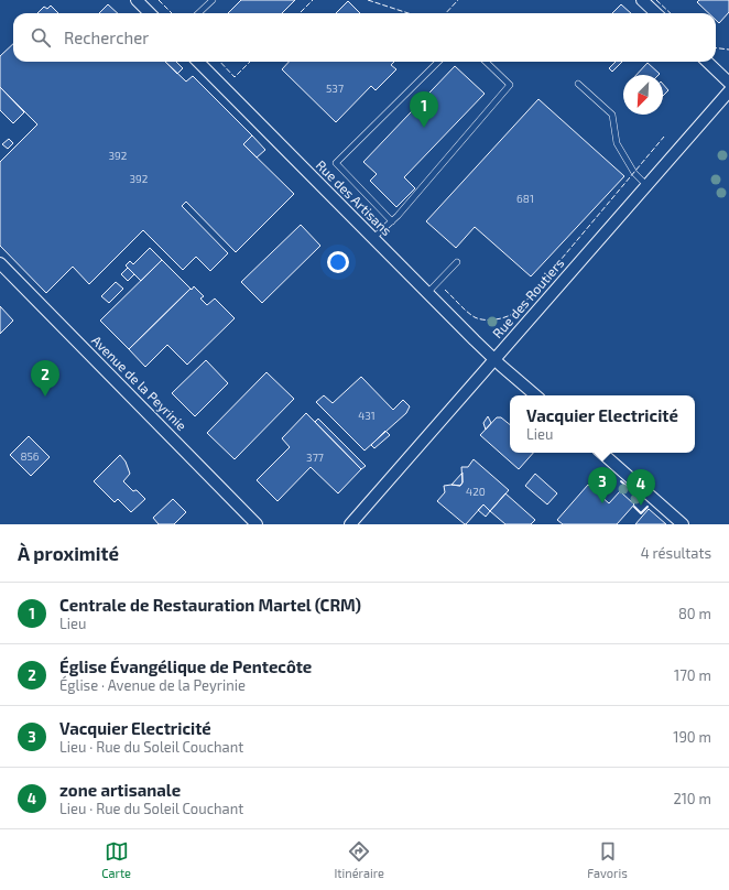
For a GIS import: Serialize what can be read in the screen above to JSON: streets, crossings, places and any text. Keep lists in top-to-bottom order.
{
  "streets": {
    "street": ["Rue des Artisans", "Rue des Routiers", "Avenue de la Peyrinie"]
  },
  "crossings": [
    ["Rue des Artisans", "Rue des Routiers"]
  ],
  "house_numbers": [
    "537",
    "392",
    "392",
    "681",
    "431",
    "856",
    "377",
    "420"
  ],
  "north": "bottom left",
  "page": {
    "search": "Rechercher",
    "pins": [
      "1",
      "2",
      "3",
      "4"
    ],
    "popup": ["Vacquier Electricité", "Lieu"],
    "heading": ["À proximité", "4 résultats"],
    "list": [
      {
        "mark": "1",
        "name": "Centrale de Restauration Martel (CRM)",
        "note": "Lieu",
        "value": "80 m"
      },
      {
        "mark": "2",
        "name": "Église Évangélique de Pentecôte",
        "note": "Église · Avenue de la Peyrinie",
        "value": "170 m"
      },
      {
        "mark": "3",
        "name": "Vacquier Electricité",
        "note": "Lieu · Rue du Soleil Couchant",
        "value": "190 m"
      },
      {
        "mark": "4",
        "name": "zone artisanale",
        "note": "Lieu · Rue du Soleil Couchant",
        "value": "210 m"
      }
    ],
    "nav": ["Carte", "Itinéraire", "Favoris"]
  }
}
